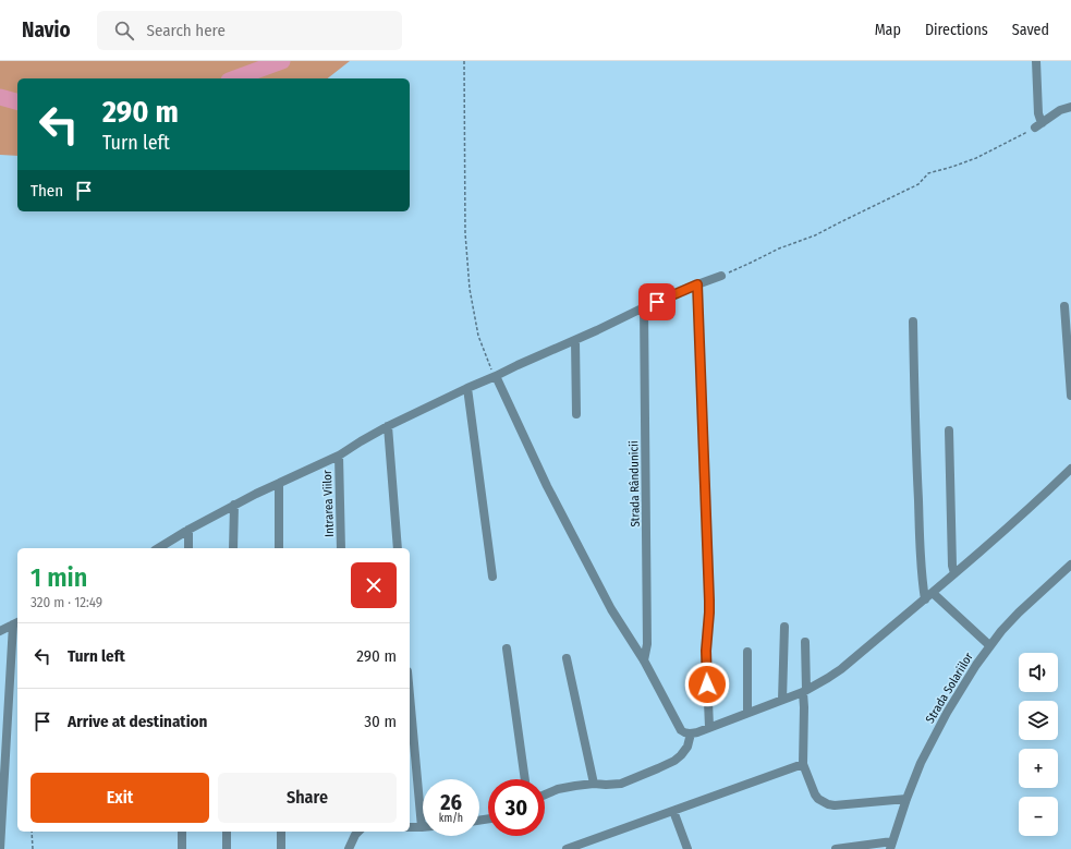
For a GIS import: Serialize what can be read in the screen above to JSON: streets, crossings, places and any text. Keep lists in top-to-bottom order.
{
  "streets": {
    "street": ["Strada Rândunicii", "Intrarea Viilor", "Strada Solariilor"]
  },
  "page": {
    "header": "Navio",
    "search": "Search here",
    "nav": ["Map", "Directions", "Saved"],
    "turn": ["290 m", "Turn left"],
    "then": "Then",
    "heading": ["1 min", "320 m · 12:49"],
    "list": [
      {
        "name": "Turn left",
        "value": "290 m"
      },
      {
        "name": "Arrive at destination",
        "value": "30 m"
      }
    ],
    "map_buttons": ["+", "−"],
    "buttons": ["Exit", "Share"],
    "speed": "26 km/h",
    "limit": "30"
  }
}
